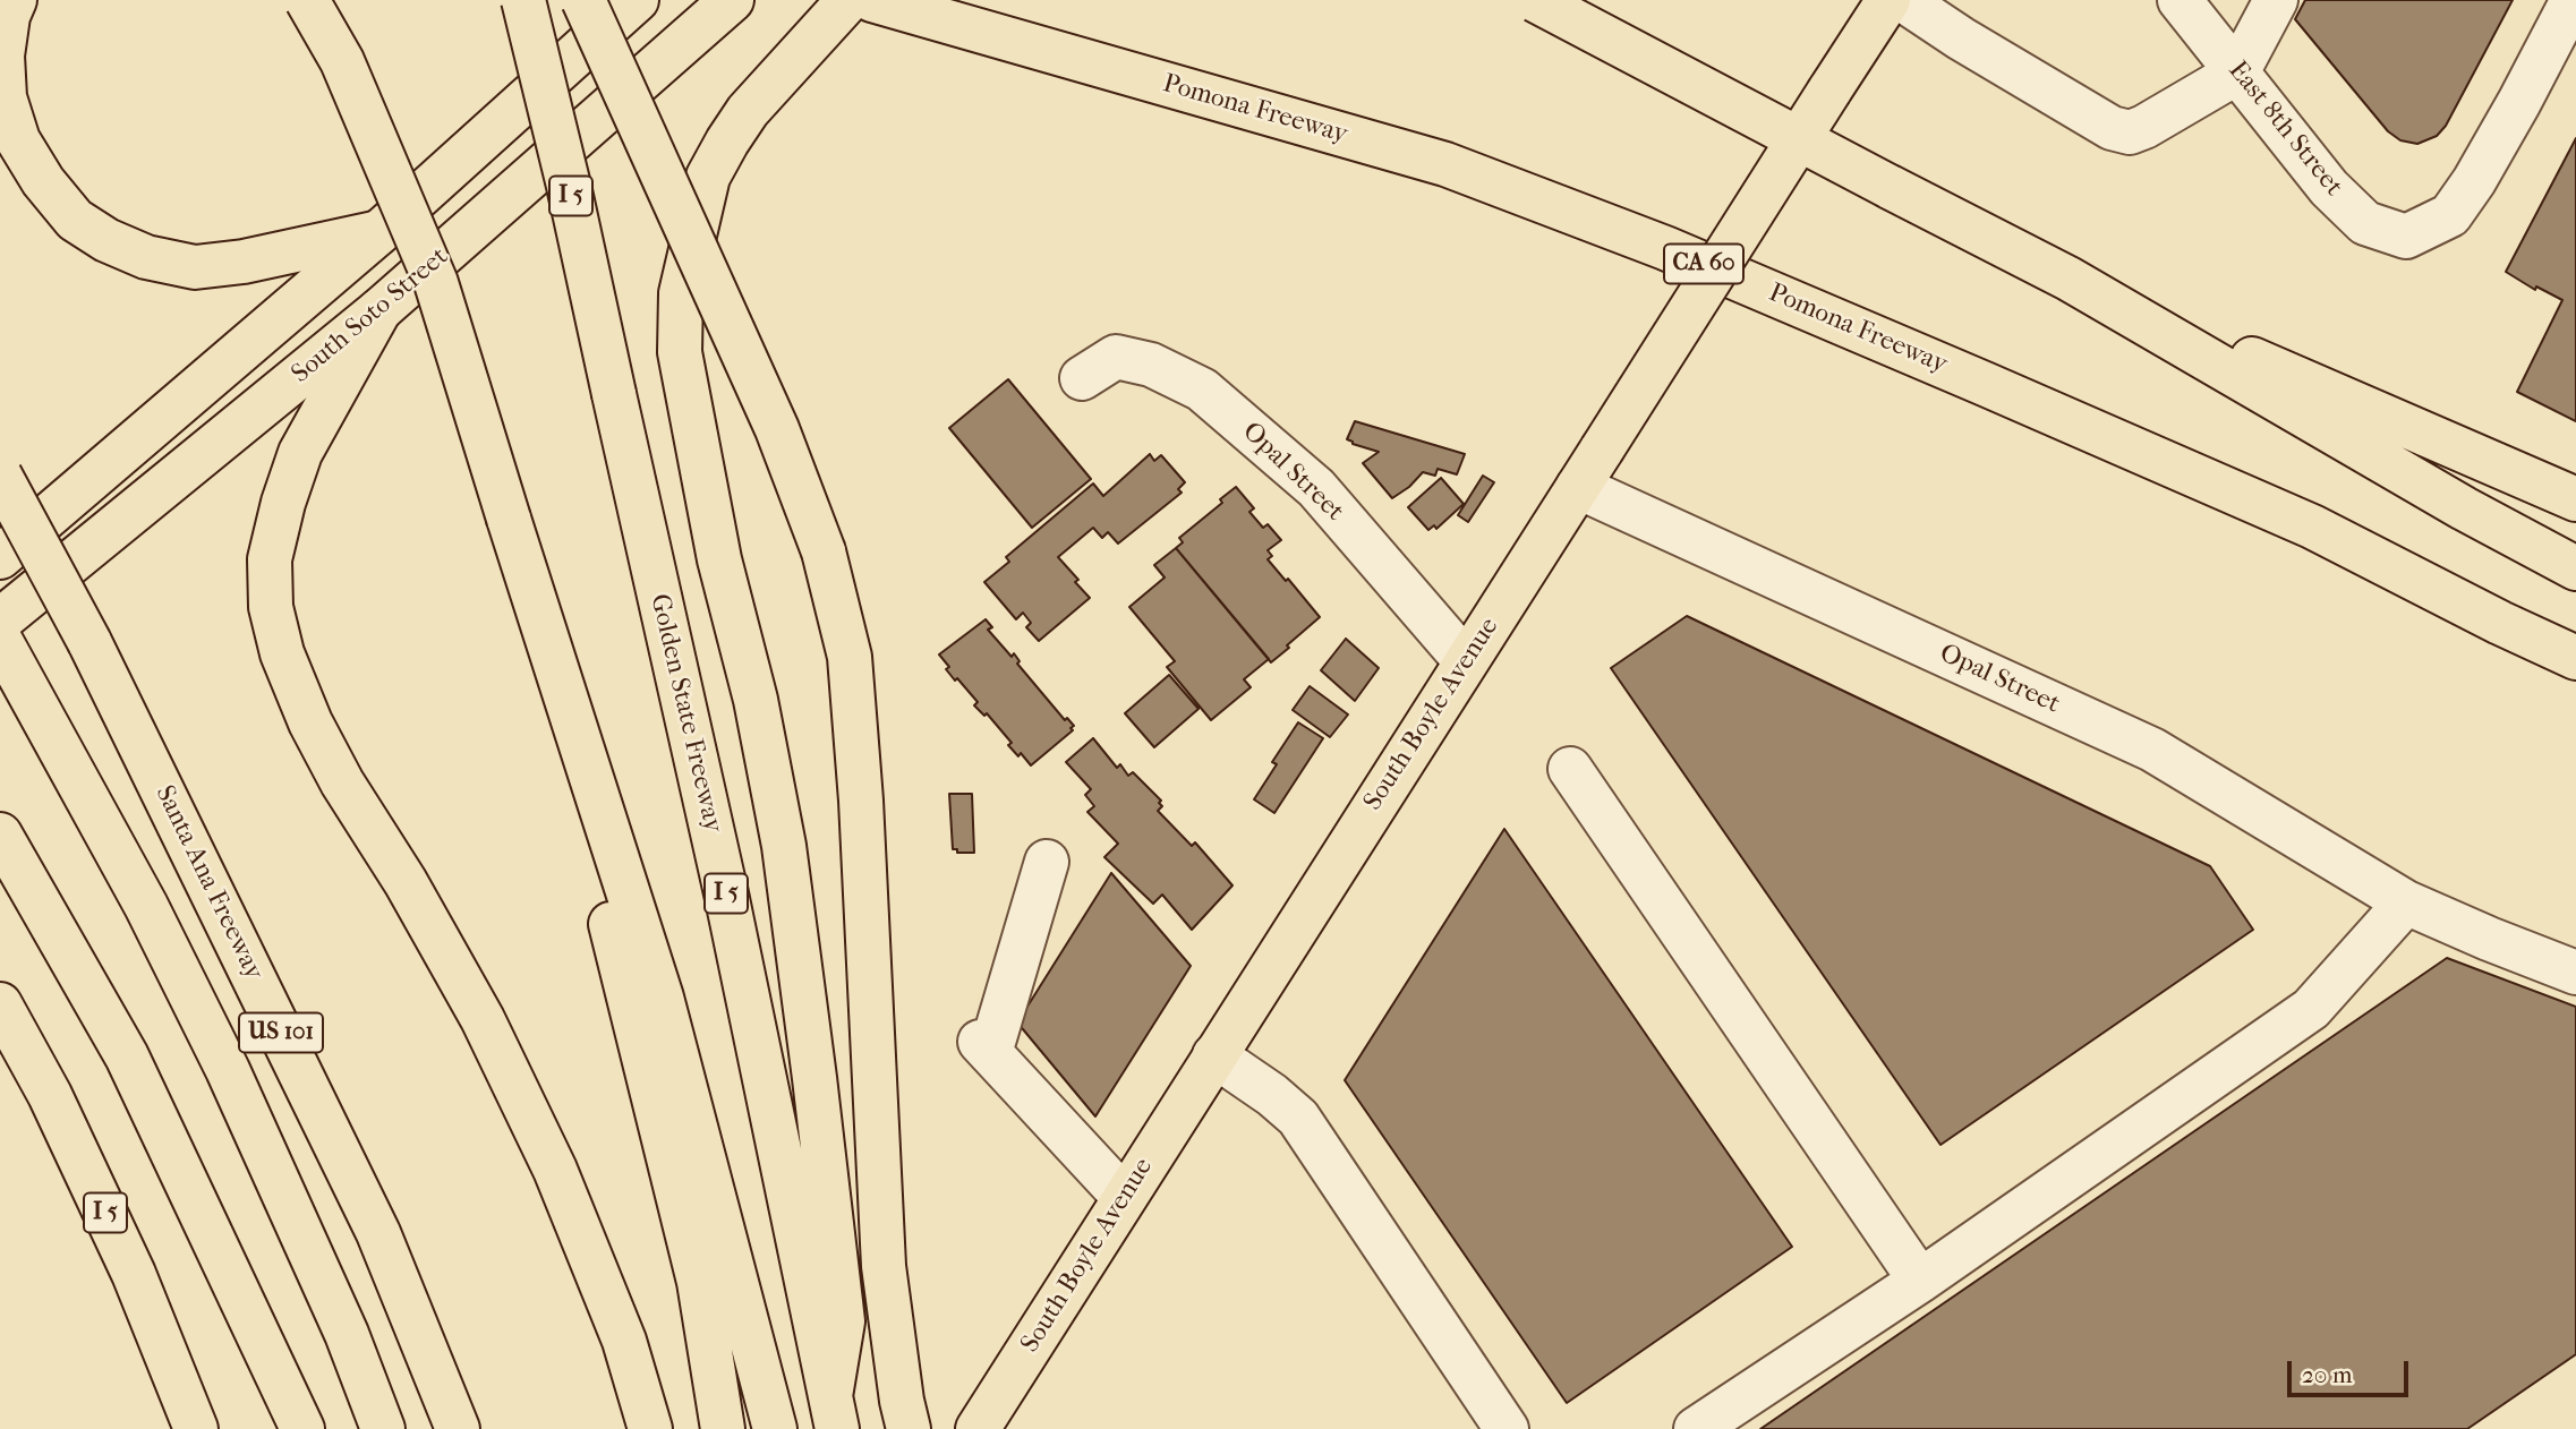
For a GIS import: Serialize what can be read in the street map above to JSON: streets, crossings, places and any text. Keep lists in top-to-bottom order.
{
  "streets": {
    "main road": [
      "Pomona Freeway",
      "I 5",
      "CA 60",
      "South Soto Street",
      "Golden State Freeway",
      "South Boyle Avenue",
      "Santa Ana Freeway",
      "US 101"
    ],
    "street": ["East 8th Street", "Opal Street"]
  },
  "crossings": [
    ["Opal Street", "South Boyle Avenue"]
  ],
  "scale_bar": "20 m"
}
